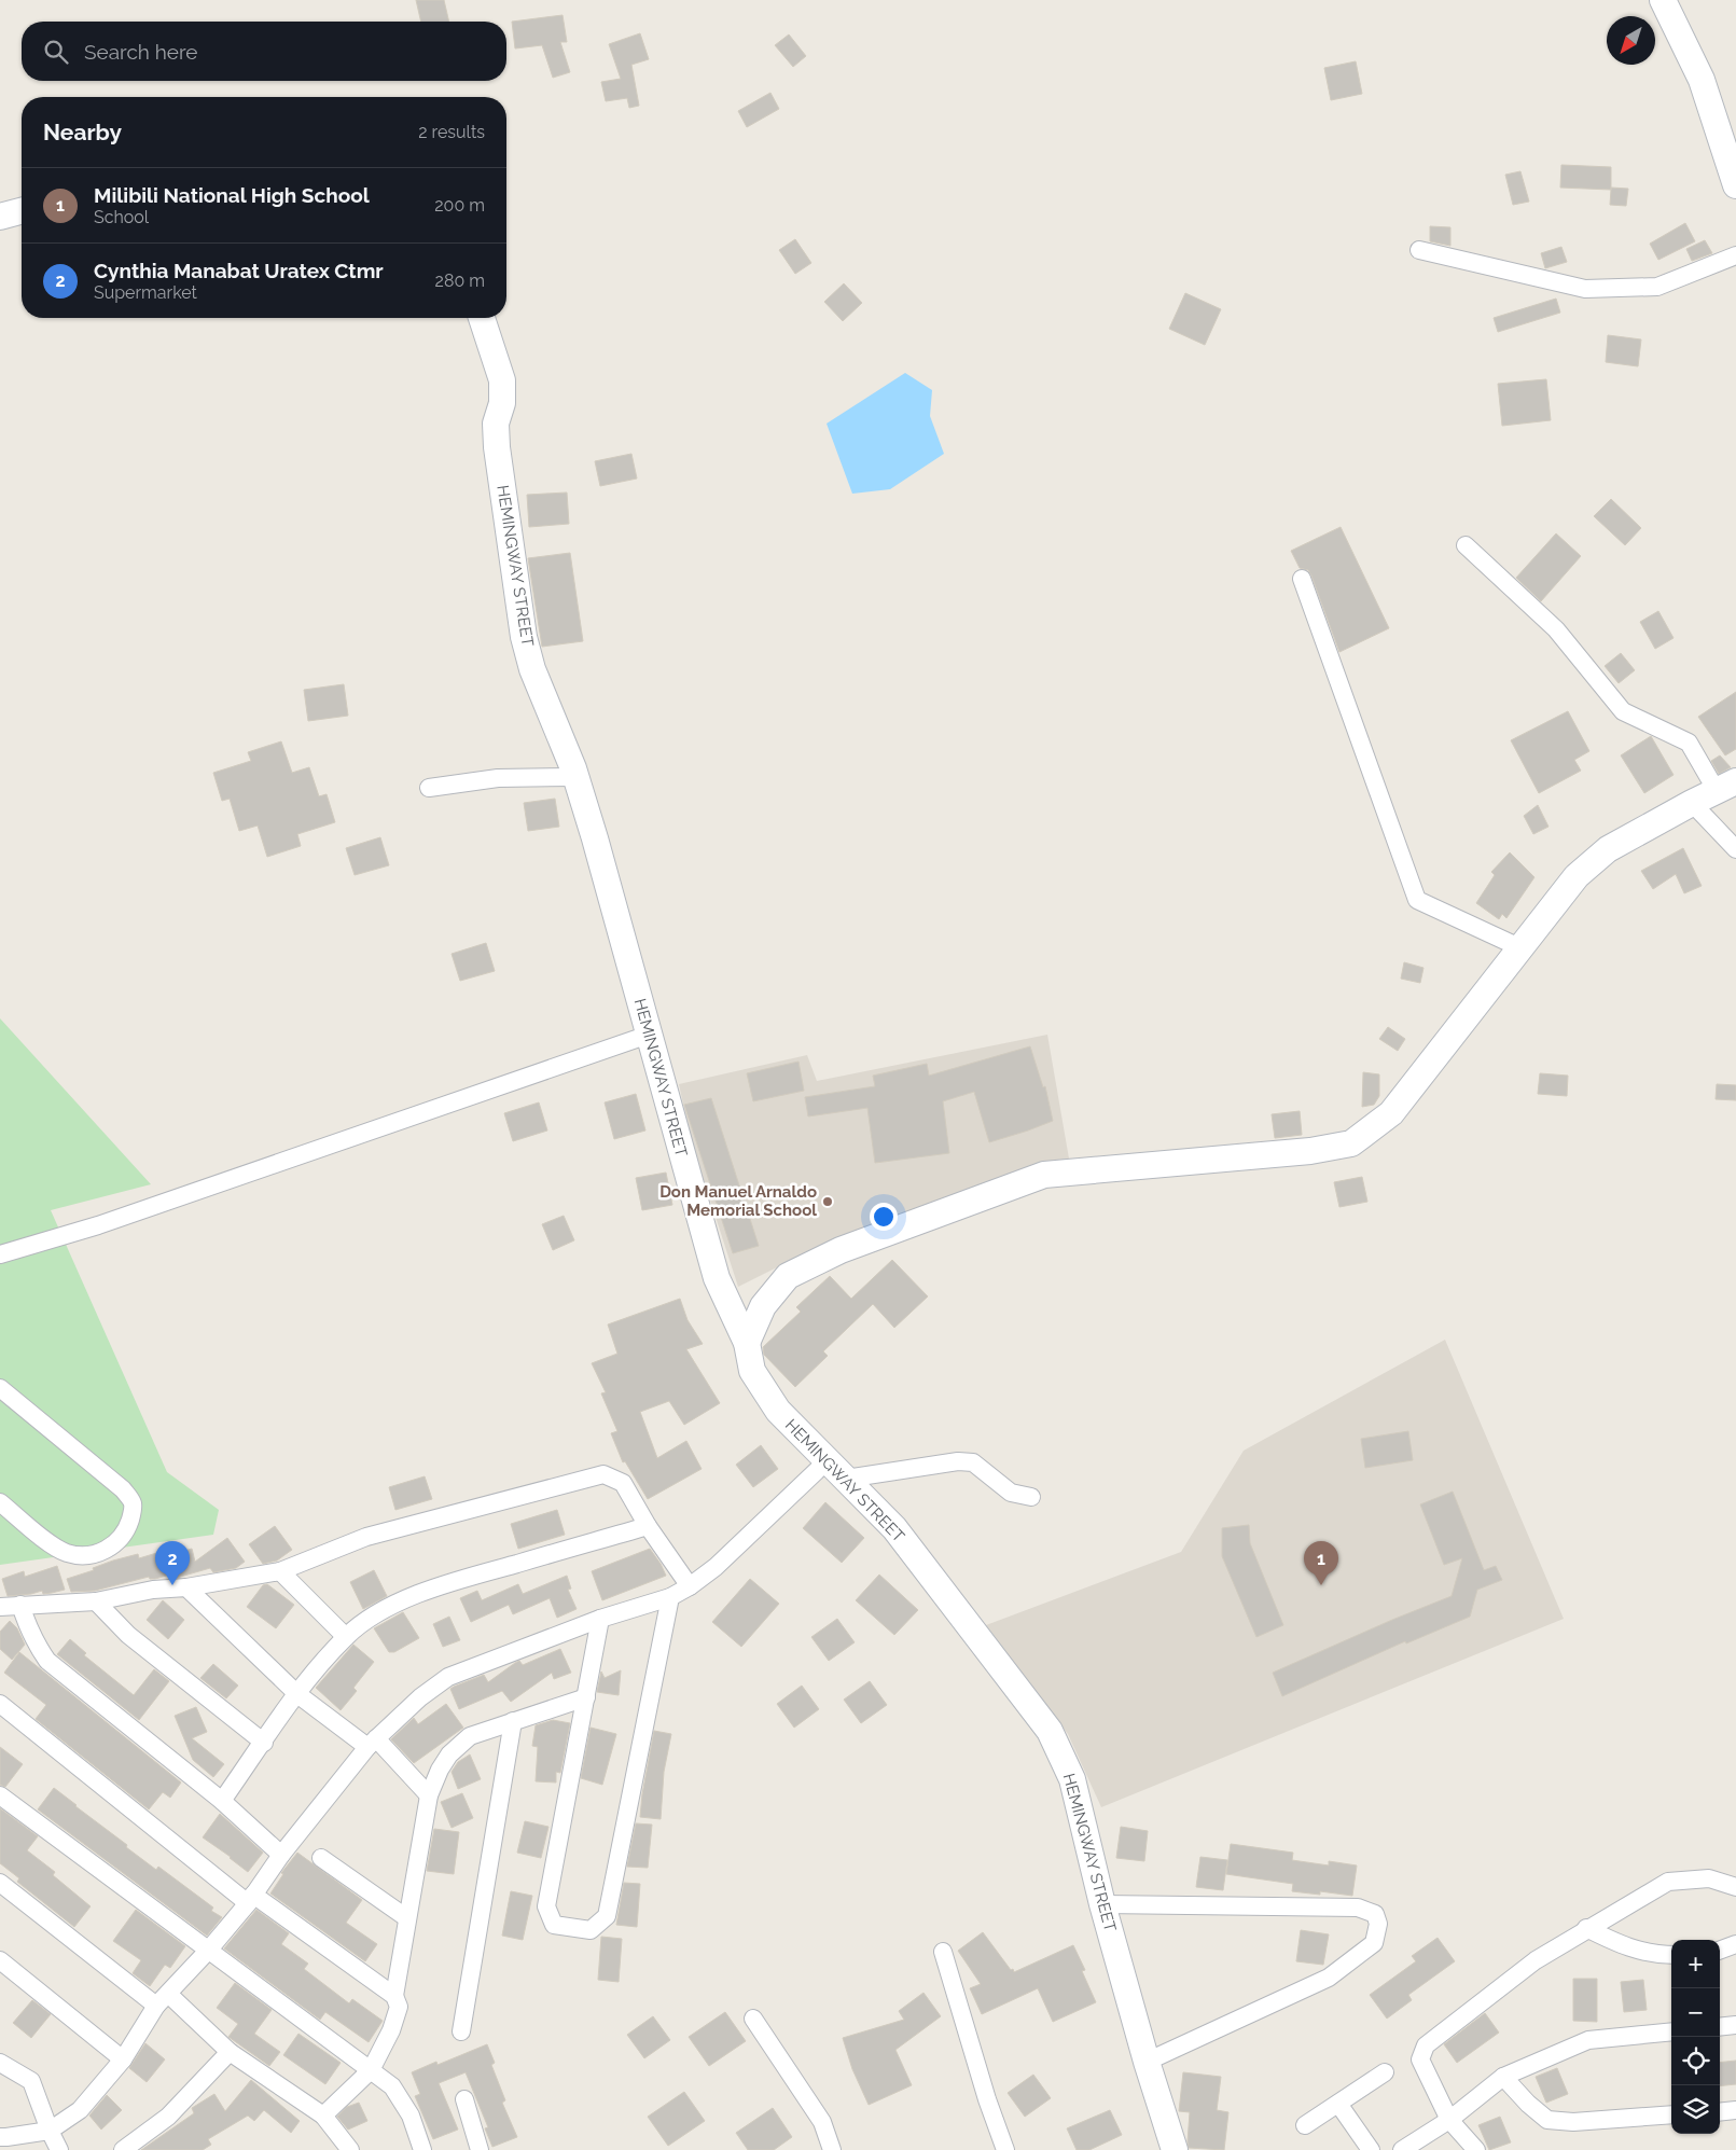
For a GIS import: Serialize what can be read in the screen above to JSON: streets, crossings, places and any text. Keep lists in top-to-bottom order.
{
  "streets": {
    "main road": ["HEMINGWAY STREET"]
  },
  "places": ["Don Manuel Arnaldo Memorial School"],
  "north": "bottom left",
  "page": {
    "search": "Search here",
    "heading": ["Nearby", "2 results"],
    "list": [
      {
        "mark": "1",
        "name": "Milibili National High School",
        "note": "School",
        "value": "200 m"
      },
      {
        "mark": "2",
        "name": "Cynthia Manabat Uratex Ctmr",
        "note": "Supermarket",
        "value": "280 m"
      }
    ],
    "pins": ["1", "2"],
    "map_buttons": ["+", "−"]
  }
}
